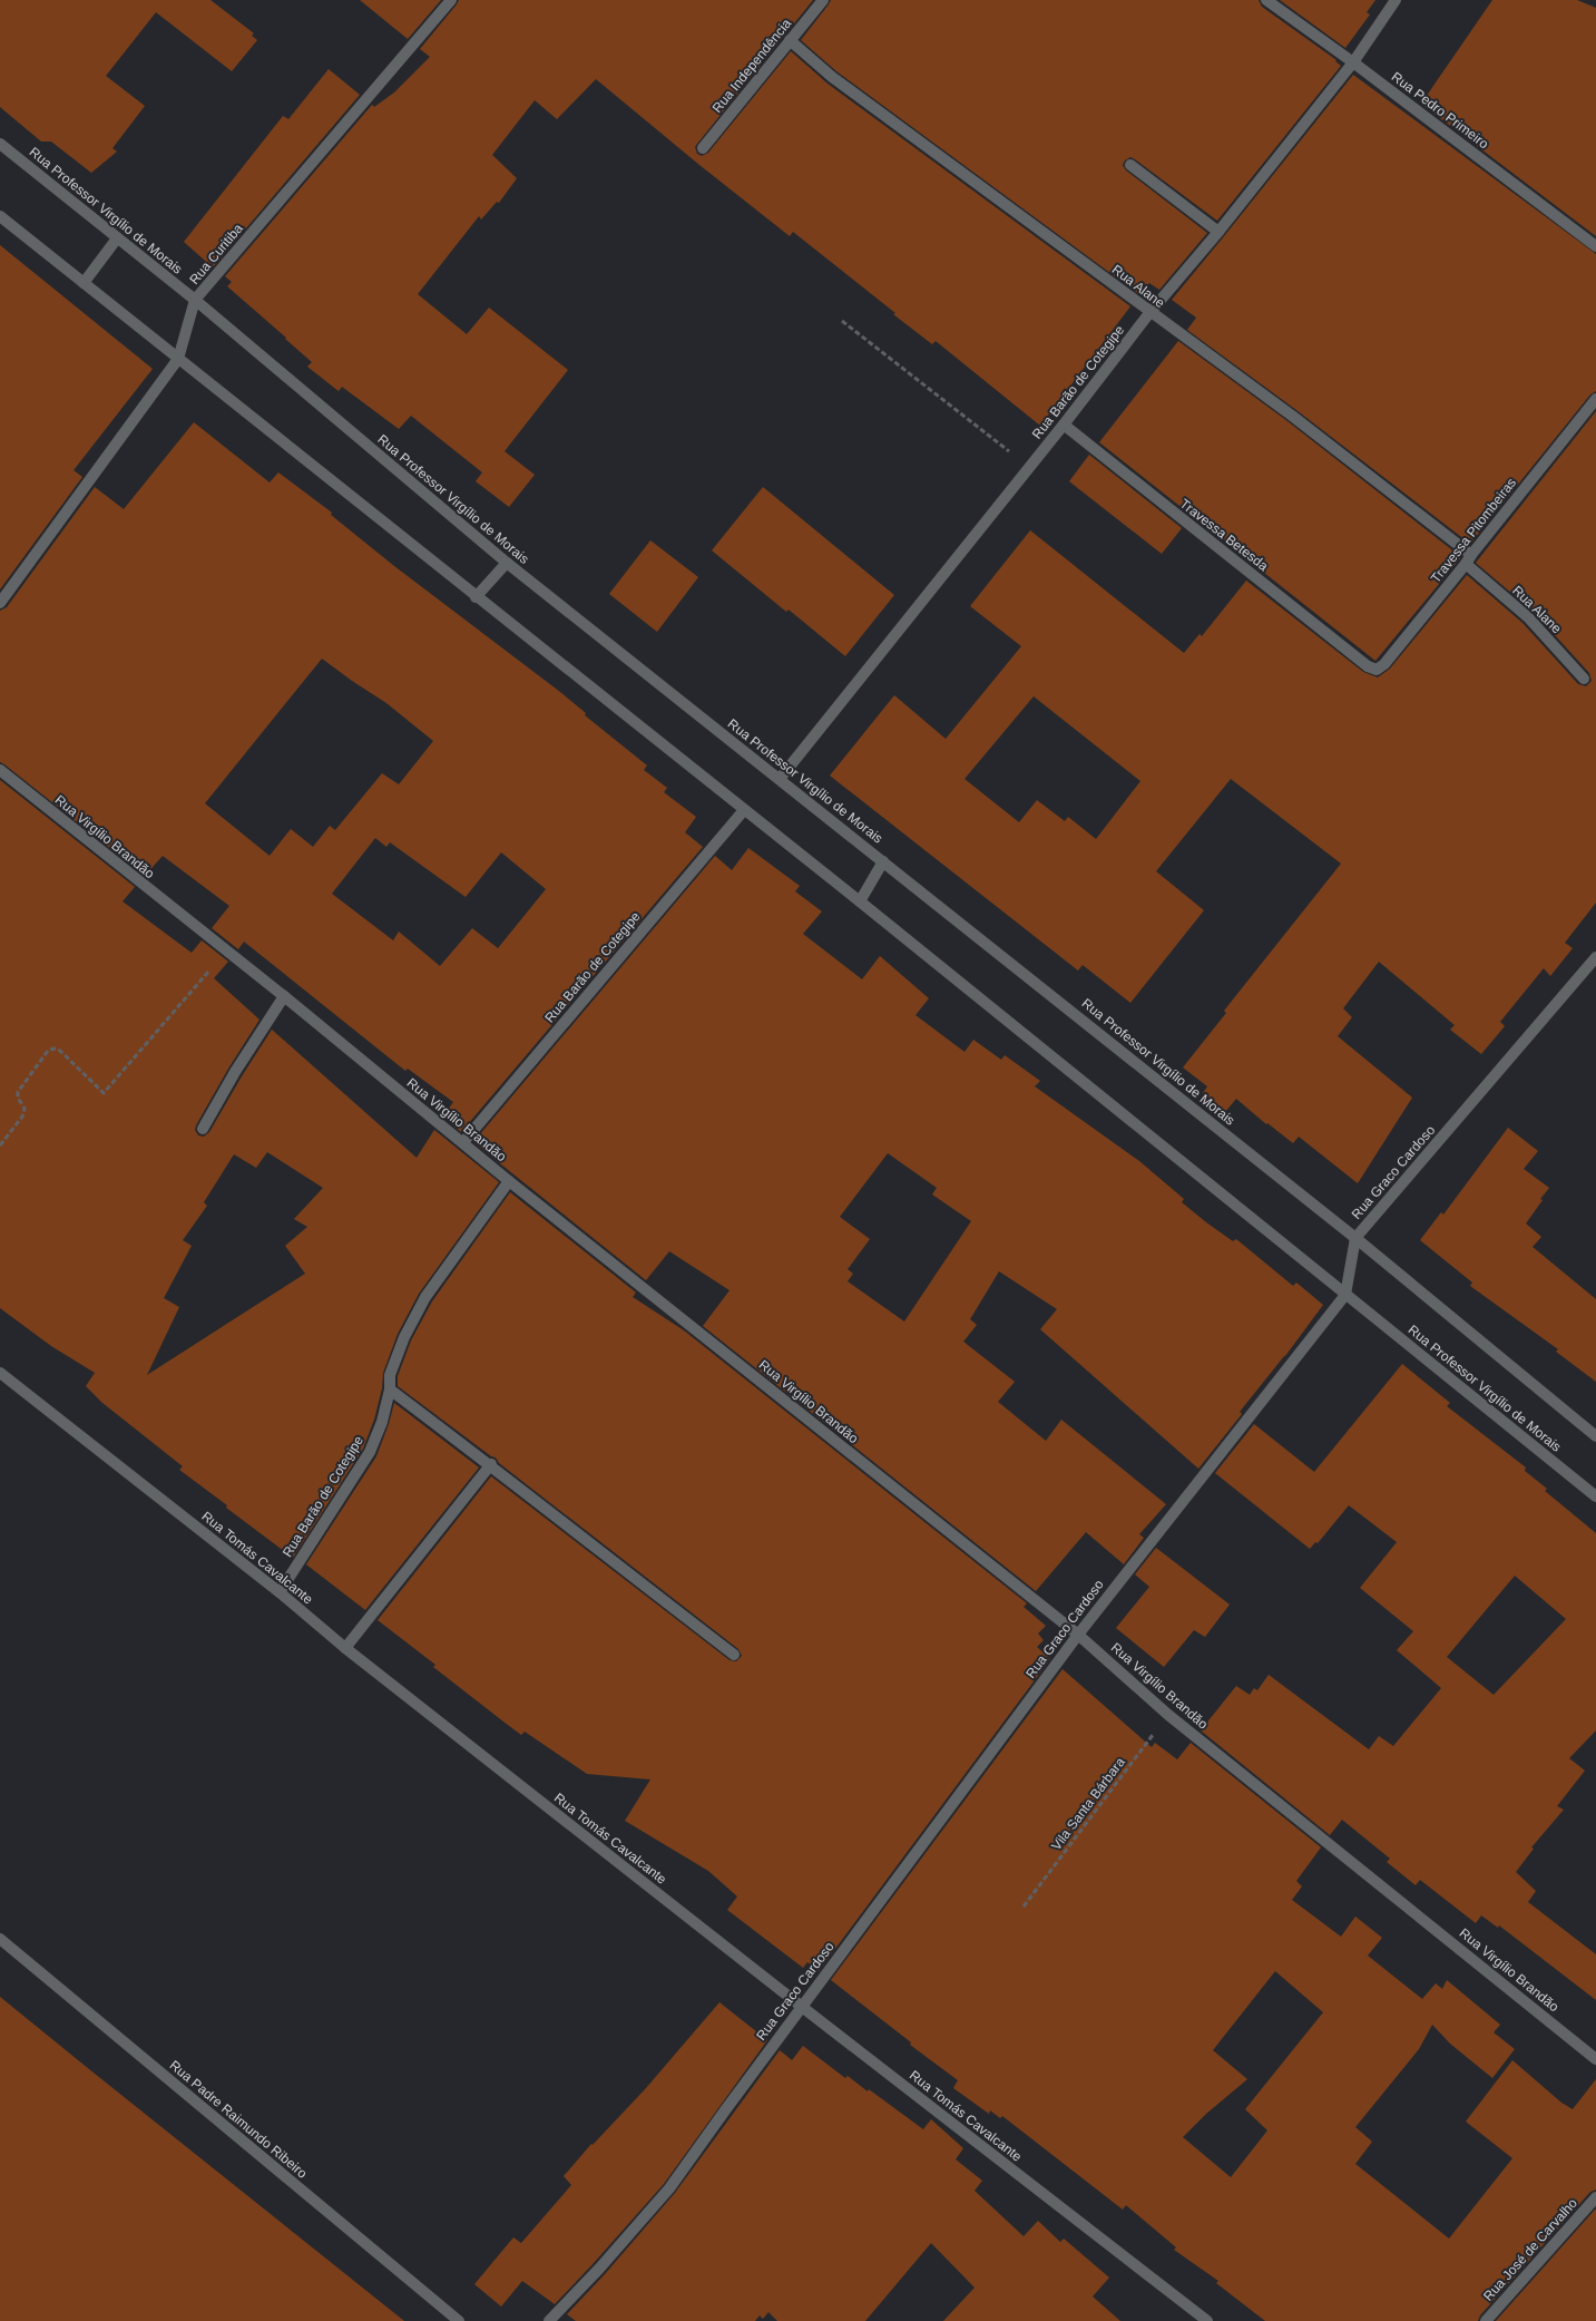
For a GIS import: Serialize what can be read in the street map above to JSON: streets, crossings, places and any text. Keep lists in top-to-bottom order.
{
  "streets": {
    "street": [
      "Rua Independência",
      "Rua Pedro Primeiro",
      "Rua Professor Virgílio de Morais",
      "Rua Curitiba",
      "Rua Alane",
      "Rua Barão de Cotegipe",
      "Travessa Pitombeiras",
      "Travessa Betesda",
      "Rua Virgílio Brandão",
      "Rua Graco Cardoso",
      "Rua Tomás Cavalcante",
      "Rua Padre Raimundo Ribeiro",
      "Rua José de Carvalho"
    ],
    "path": ["Vila Santa Bárbara"]
  },
  "crossings": [
    ["Rua Independência", "Rua Alane"],
    ["Rua Pedro Primeiro", "Rua Barão de Cotegipe"],
    ["Rua Professor Virgílio de Morais", "Rua Curitiba"],
    ["Rua Professor Virgílio de Morais", "Rua Barão de Cotegipe"],
    ["Rua Professor Virgílio de Morais", "Rua Graco Cardoso"],
    ["Rua Alane", "Rua Barão de Cotegipe"],
    ["Rua Alane", "Travessa Pitombeiras"],
    ["Rua Barão de Cotegipe", "Travessa Betesda"],
    ["Rua Barão de Cotegipe", "Rua Virgílio Brandão"],
    ["Rua Barão de Cotegipe", "Rua Tomás Cavalcante"],
    ["Travessa Pitombeiras", "Travessa Betesda"],
    ["Rua Virgílio Brandão", "Rua Graco Cardoso"],
    ["Rua Virgílio Brandão", "Vila Santa Bárbara"],
    ["Rua Graco Cardoso", "Rua Tomás Cavalcante"]
  ]
}
